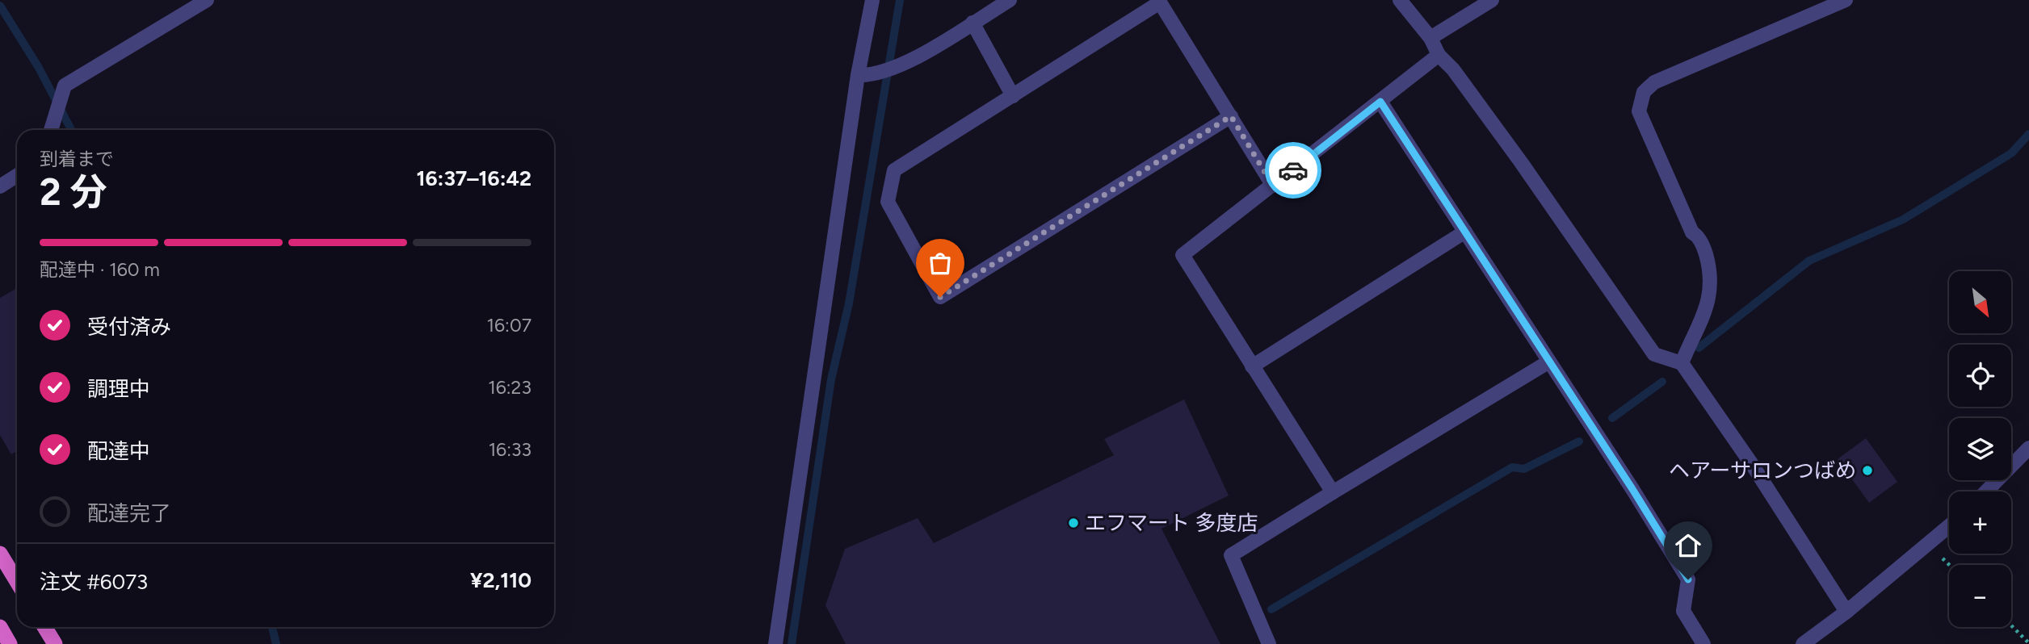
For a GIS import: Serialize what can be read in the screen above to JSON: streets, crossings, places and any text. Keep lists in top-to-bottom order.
{
  "places": ["ヘアーサロンつばめ", "エフマート 多度店"],
  "north": "bottom right",
  "page": {
    "heading": ["2 分", "到着まで", "16:37–16:42"],
    "panel": ["注文 #6073", "¥2,110"],
    "bar": "配達中 · 160 m",
    "map_buttons": ["+", "−"],
    "list": [
      ["受付済み", "16:07"],
      ["調理中", "16:23"],
      ["配達中", "16:33"],
      "配達完了"
    ]
  }
}
